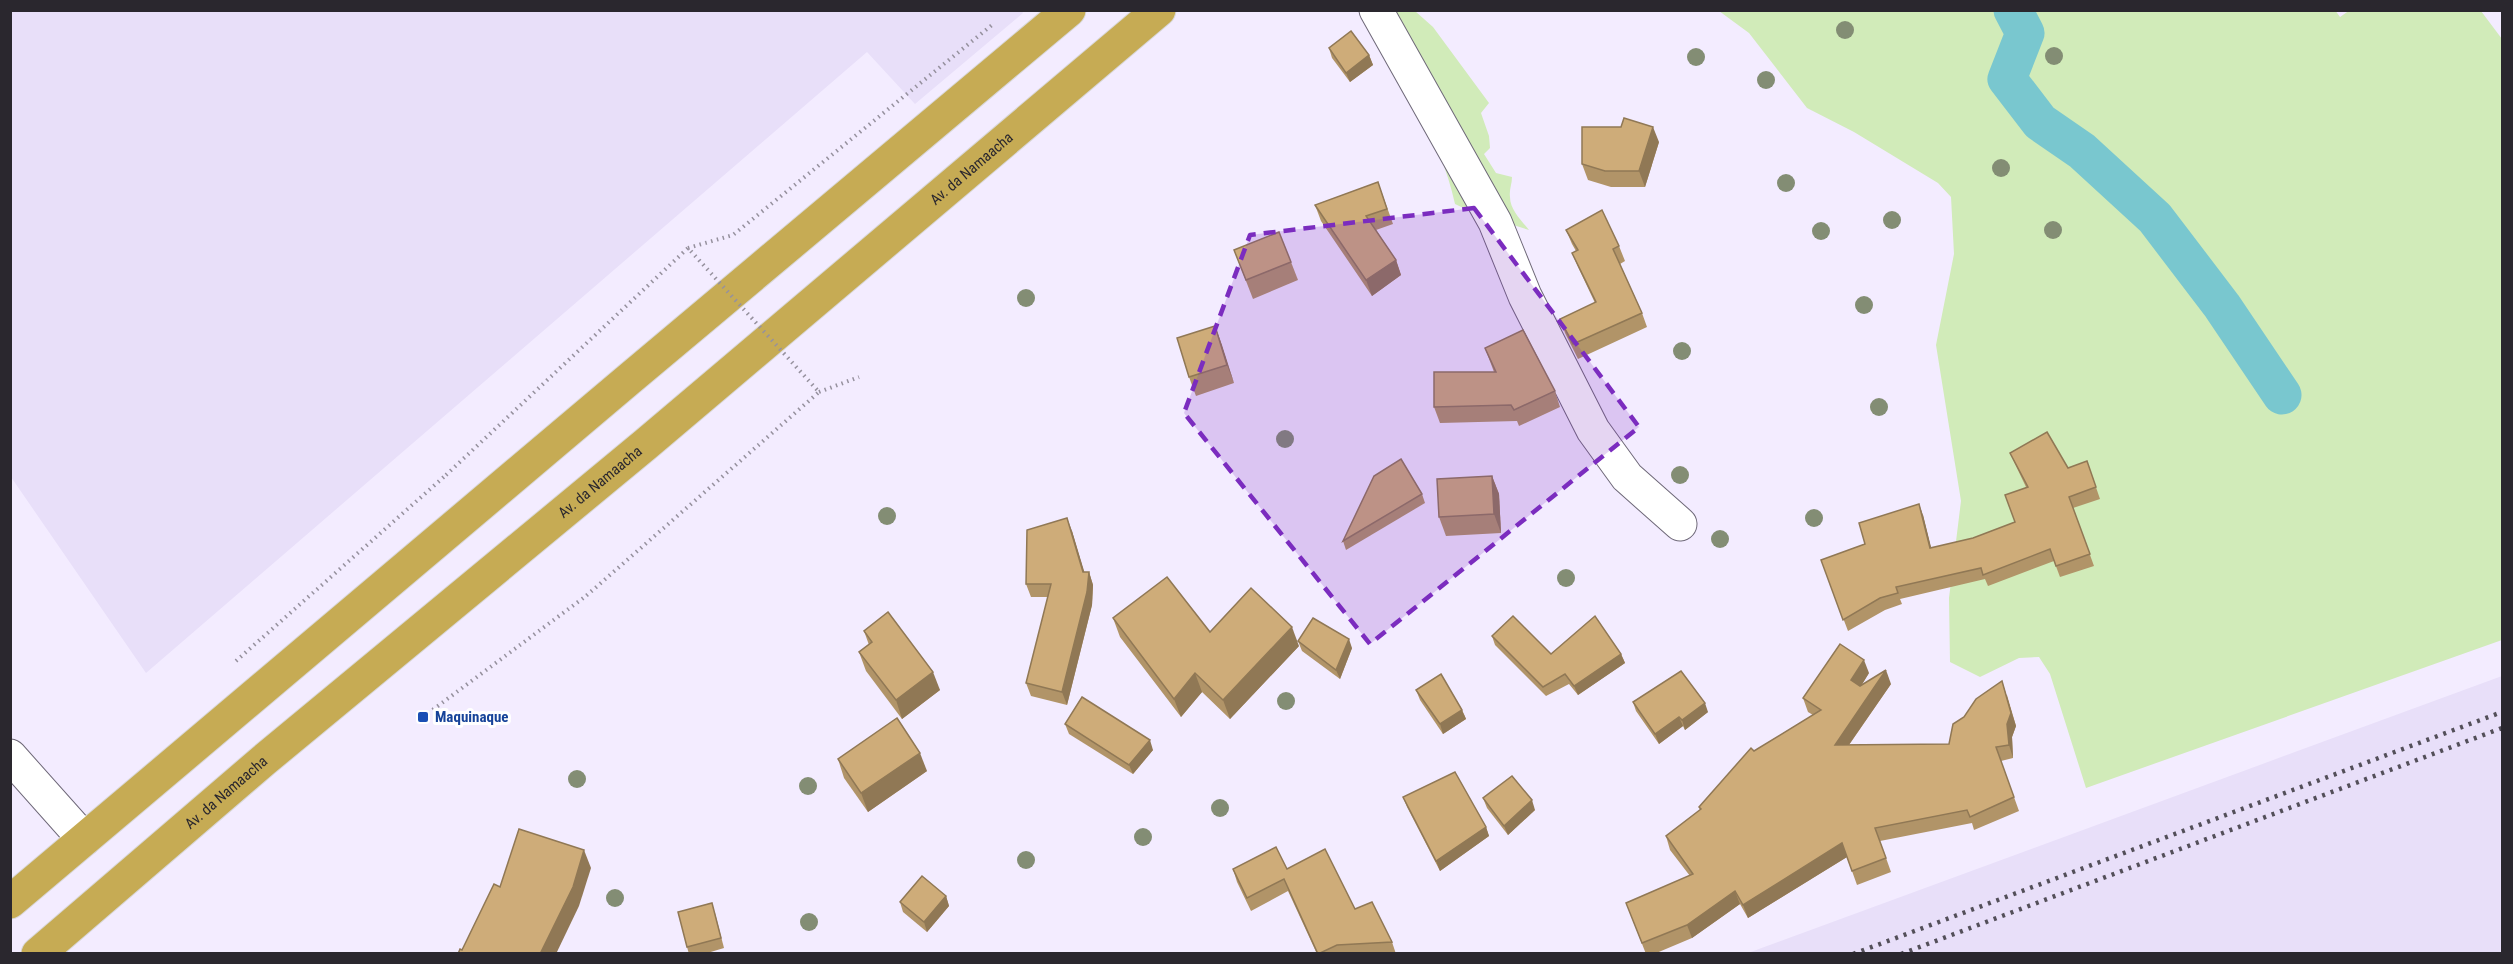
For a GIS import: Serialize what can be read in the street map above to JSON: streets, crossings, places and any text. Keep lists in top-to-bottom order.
{
  "streets": {
    "highway": ["Av. da Namaacha"]
  },
  "places": {
    "transit": ["Maquinaque"]
  }
}
